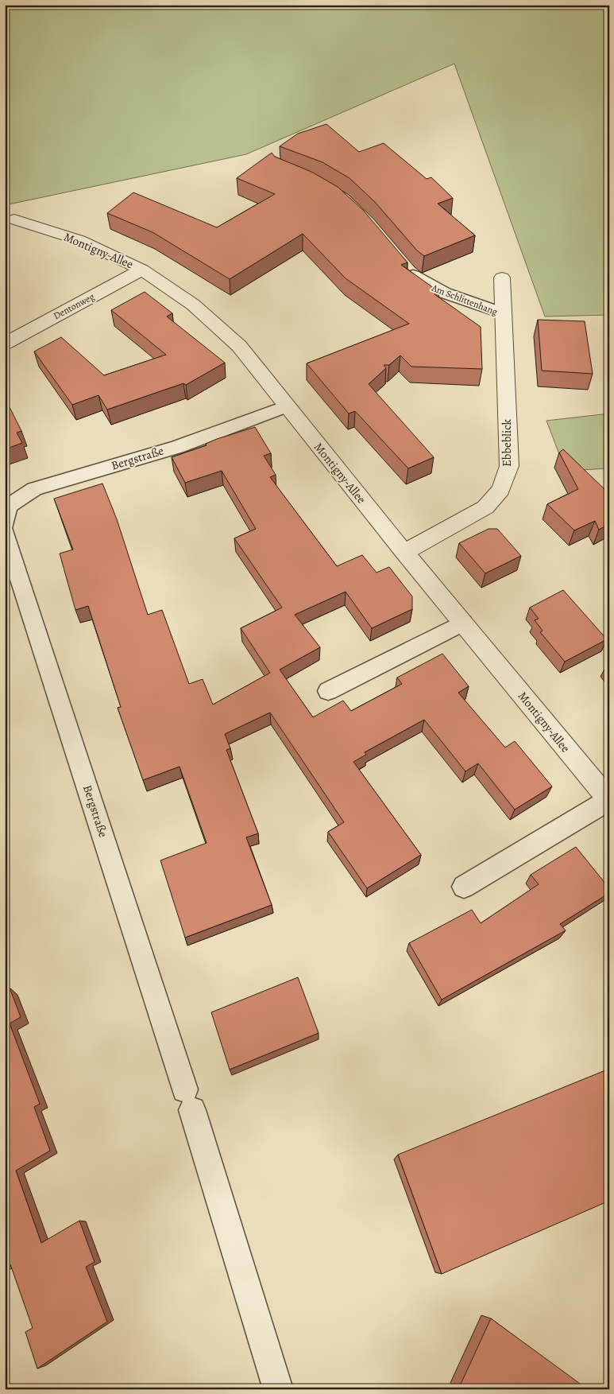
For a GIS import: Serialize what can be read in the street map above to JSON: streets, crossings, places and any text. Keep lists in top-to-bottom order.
{
  "streets": {
    "street": ["Montigny-Allee", "Dentonweg", "Ebbeblick"],
    "lane": ["Am Schlittenhang", "Bergstraße"]
  },
  "crossings": [
    ["Montigny-Allee", "Dentonweg"],
    ["Montigny-Allee", "Ebbeblick"],
    ["Montigny-Allee", "Bergstraße"],
    ["Am Schlittenhang", "Ebbeblick"]
  ]
}
